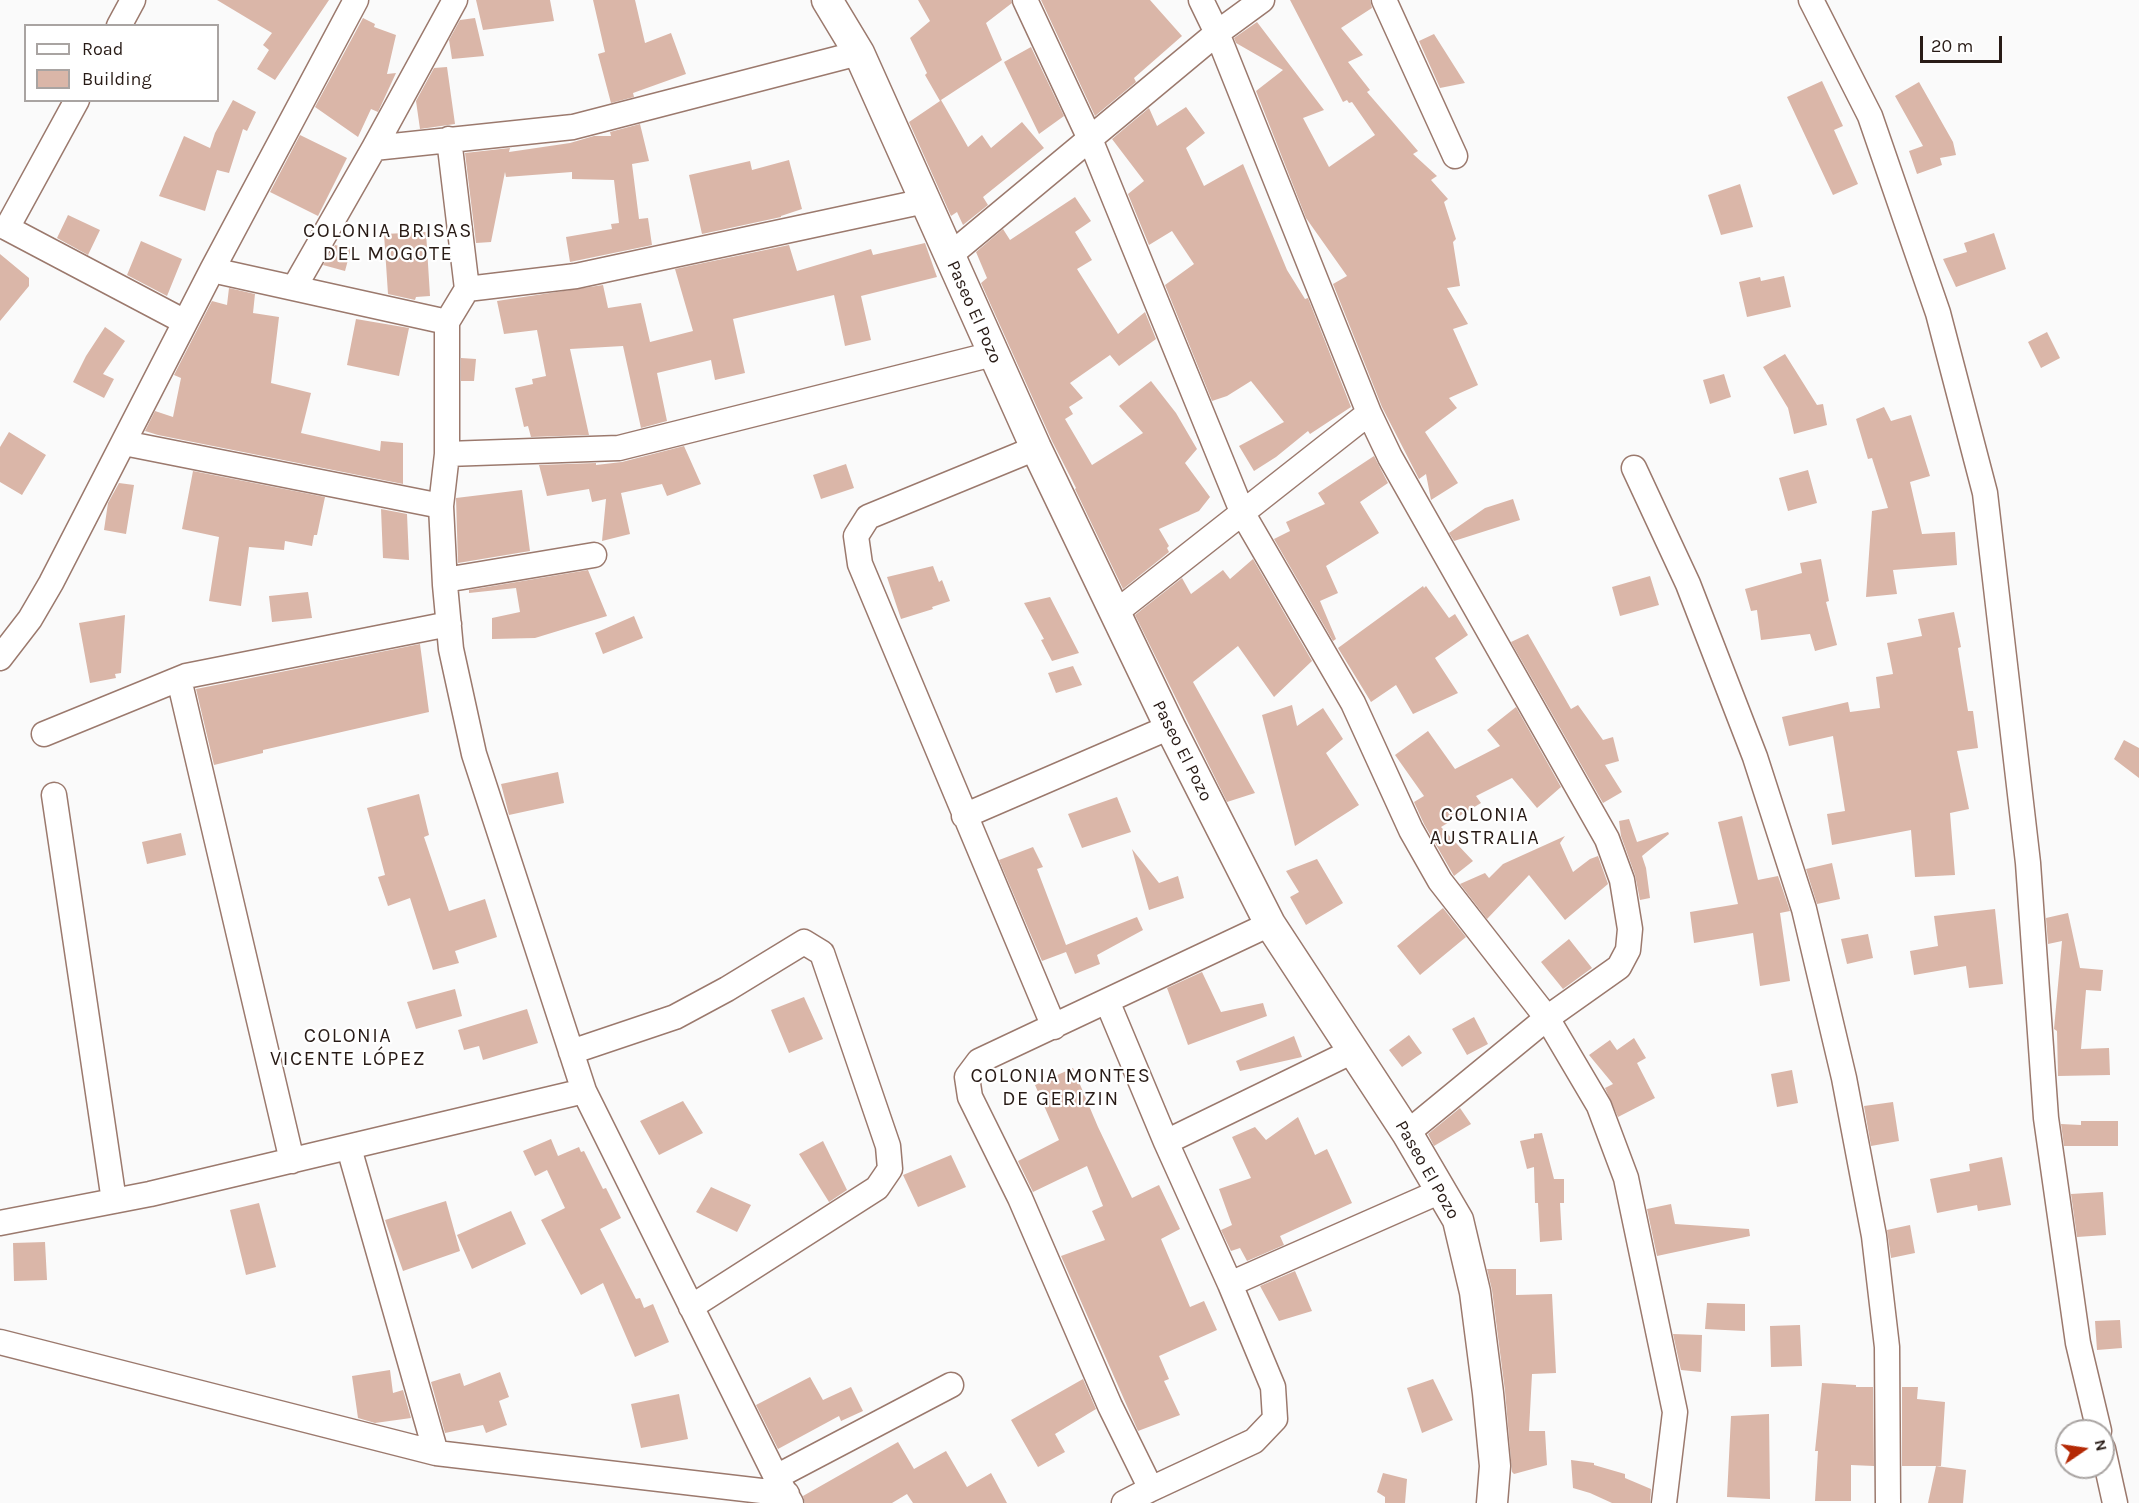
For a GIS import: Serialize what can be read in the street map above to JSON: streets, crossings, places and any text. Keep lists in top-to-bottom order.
{
  "streets": {
    "street": ["Paseo El Pozo"]
  },
  "districts": [
    "COLONIA BRISAS DEL MOGOTE",
    "COLONIA AUSTRALIA",
    "COLONIA VICENTE LÓPEZ",
    "COLONIA MONTES DE GERIZIN"
  ],
  "legend": ["Road", "Building"],
  "scale_bar": "20 m",
  "north": "right"
}
